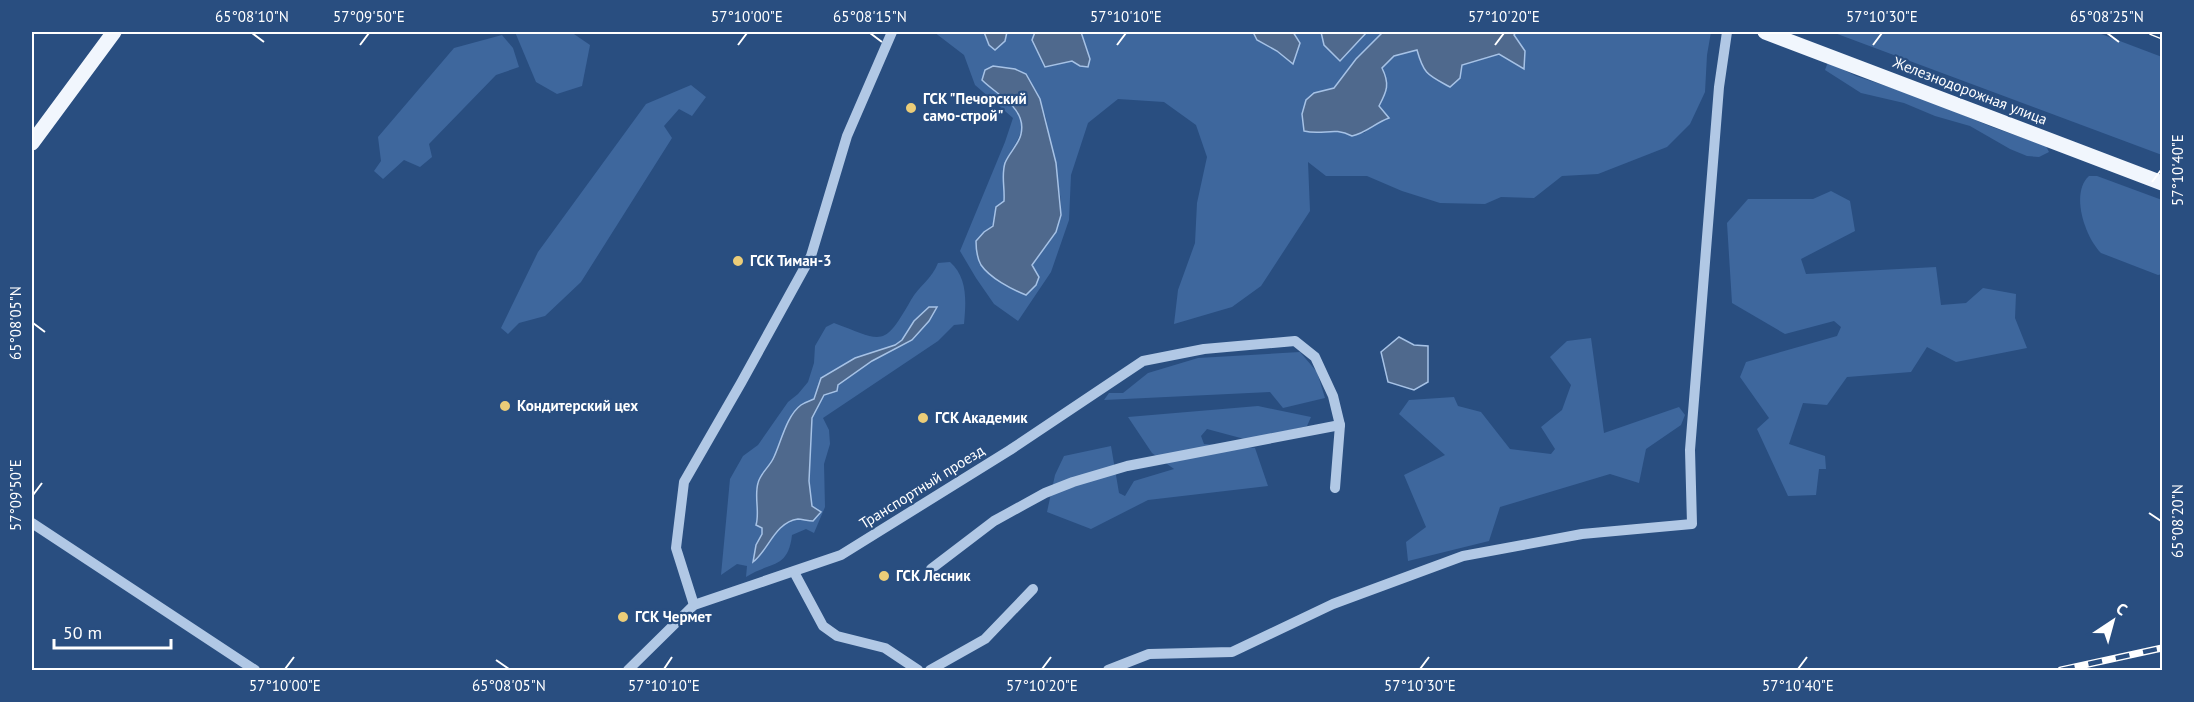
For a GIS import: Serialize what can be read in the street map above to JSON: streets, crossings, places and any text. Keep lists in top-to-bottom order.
{
  "streets": {
    "main road": ["Железнодорожная улица"],
    "street": ["Транспортный проезд"]
  },
  "places": [
    "ГСК \"Печорский само-строй\"",
    "ГСК Тиман-3",
    "Кондитерский цех",
    "ГСК Академик",
    "ГСК Лесник",
    "ГСК Чермет"
  ],
  "scale_bar": "50 m",
  "north": "top right",
  "coordinates": [
    "65°08'10\"N",
    "57°09'50\"E",
    "57°10'00\"E",
    "65°08'15\"N",
    "57°10'10\"E",
    "57°10'20\"E",
    "57°10'30\"E",
    "65°08'25\"N",
    "57°10'40\"E",
    "65°08'05\"N",
    "65°08'20\"N"
  ]
}
